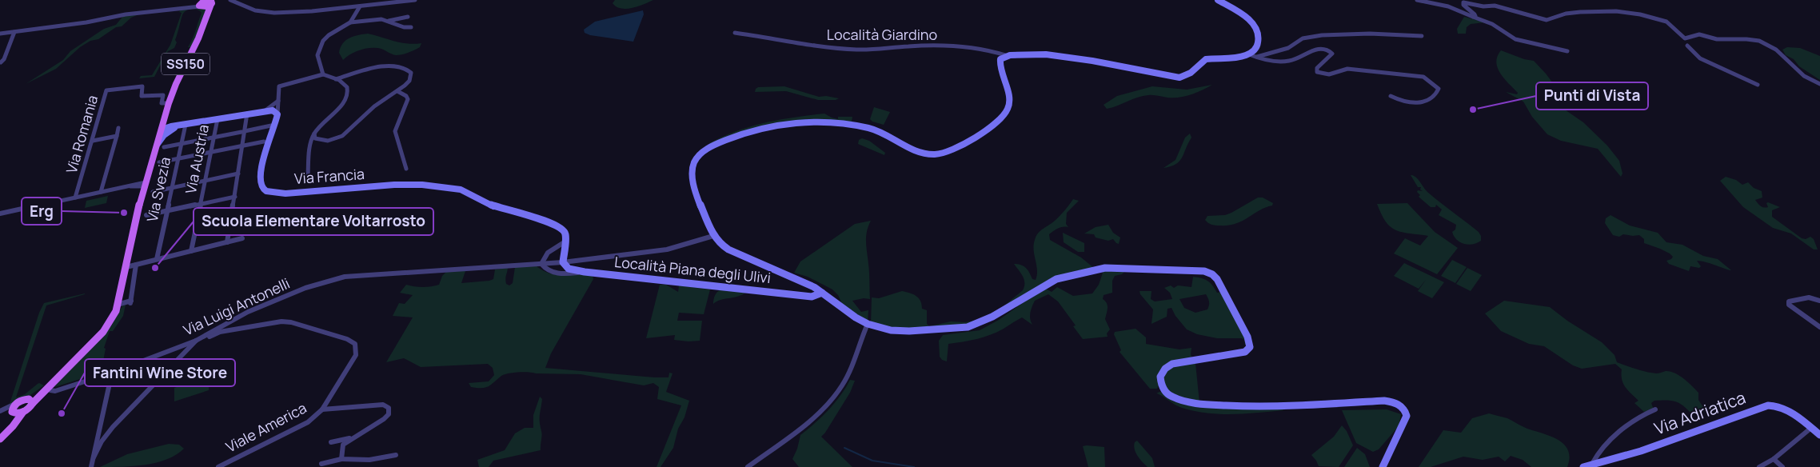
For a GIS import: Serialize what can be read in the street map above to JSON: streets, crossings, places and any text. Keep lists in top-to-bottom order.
{
  "streets": {
    "main road": [
      "SS150",
      "Via Francia",
      "Località Piana degli Ulivi",
      "Via Adriatica"
    ],
    "street": [
      "Località Giardino",
      "Via Romania",
      "Via Austria",
      "Via Svezia",
      "Via Luigi Antonelli",
      "Viale America"
    ]
  },
  "crossings": [
    ["SS150", "Via Romania"],
    ["SS150", "Via Luigi Antonelli"],
    ["Località Piana degli Ulivi", "Via Luigi Antonelli"],
    ["Via Luigi Antonelli", "Viale America"]
  ],
  "places": [
    "Punti di Vista",
    "Erg",
    "Scuola Elementare Voltarrosto",
    "Fantini Wine Store"
  ]
}
